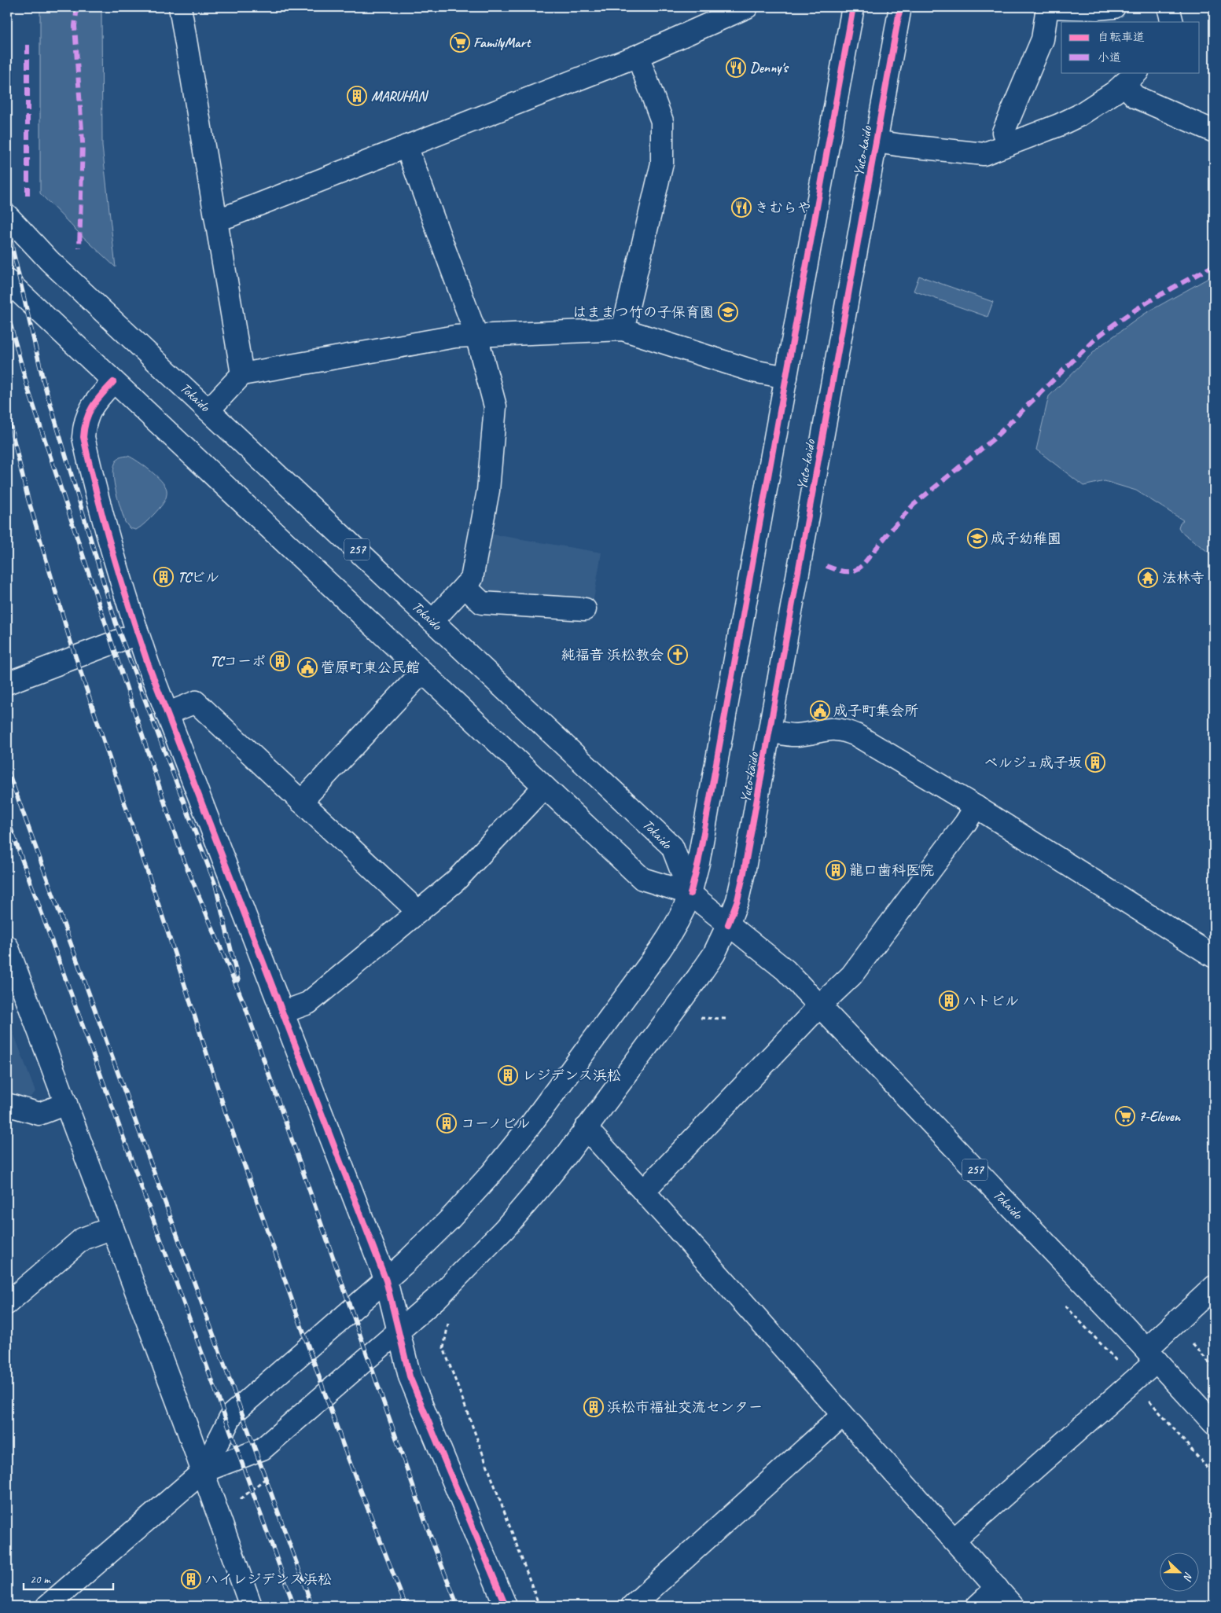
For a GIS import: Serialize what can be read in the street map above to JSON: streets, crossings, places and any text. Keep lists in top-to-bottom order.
{
  "streets": {
    "main road": ["Yuto-kaido", "Tokaido", "257"]
  },
  "crossings": [
    ["Yuto-kaido", "Tokaido"],
    ["Yuto-kaido", "257"],
    ["Tokaido", "257"]
  ],
  "places": {
    "supermarket": ["FamilyMart", "7-Eleven"],
    "restaurant": ["Denny's", "きむらや"],
    "building": [
      "MARUHAN",
      "TCビル",
      "TCコーポ",
      "ベルジュ成子坂",
      "龍口歯科医院",
      "ハトビル",
      "レジデンス浜松",
      "コーノビル",
      "浜松市福祉交流センター",
      "ハイレジデンス浜松"
    ],
    "school or university": ["はままつ竹の子保育園", "成子幼稚園"],
    "temple": ["法林寺"],
    "church": ["純福音 浜松教会"],
    "public building": ["菅原町東公民館", "成子町集会所"]
  },
  "legend": ["自転車道", "小道"],
  "scale_bar": "20 m",
  "north": "right"
}
